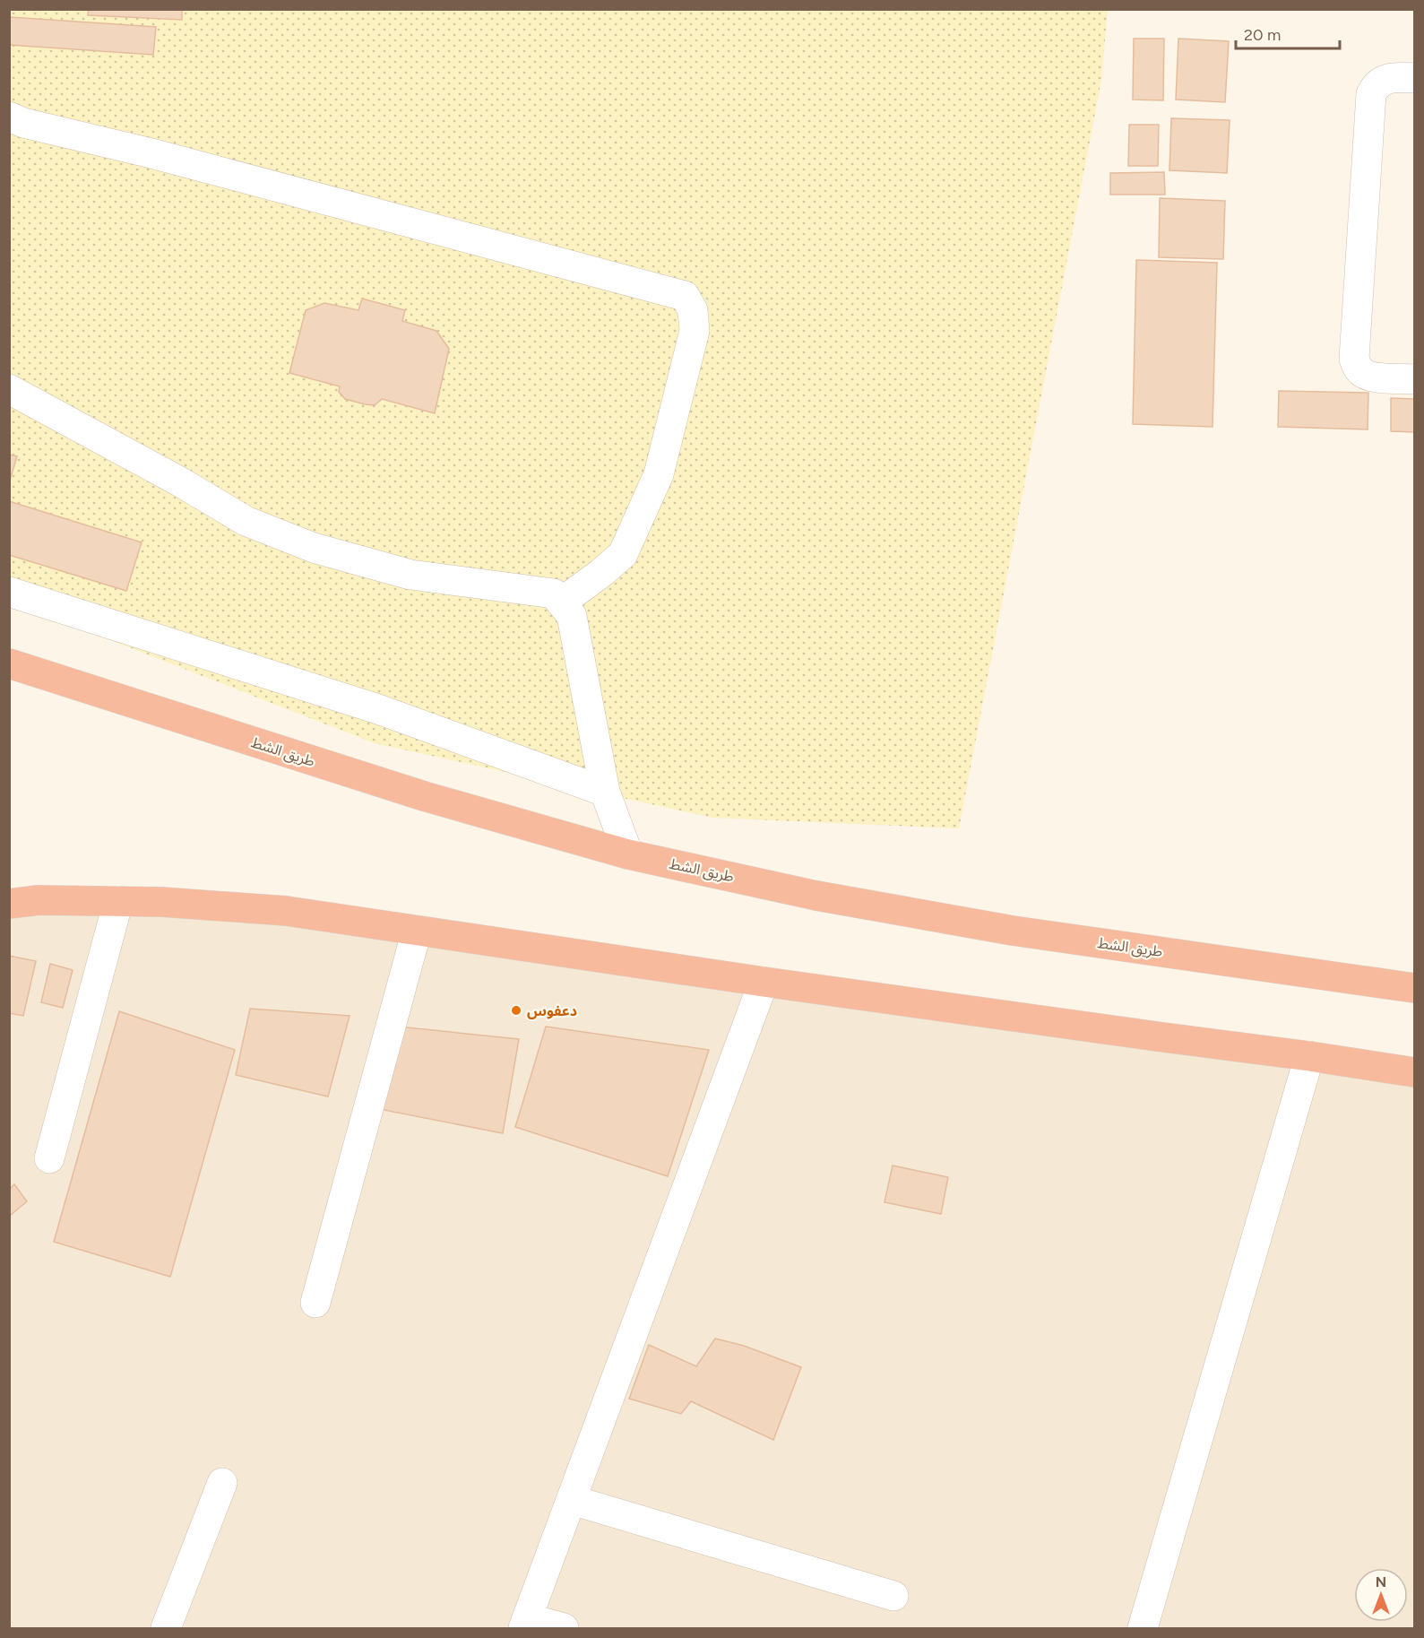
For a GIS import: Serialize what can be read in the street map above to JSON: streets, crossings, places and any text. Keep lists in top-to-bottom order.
{
  "streets": {
    "highway": ["طريق الشط"]
  },
  "places": ["دعفوس"],
  "scale_bar": "20 m",
  "north": "top"
}
